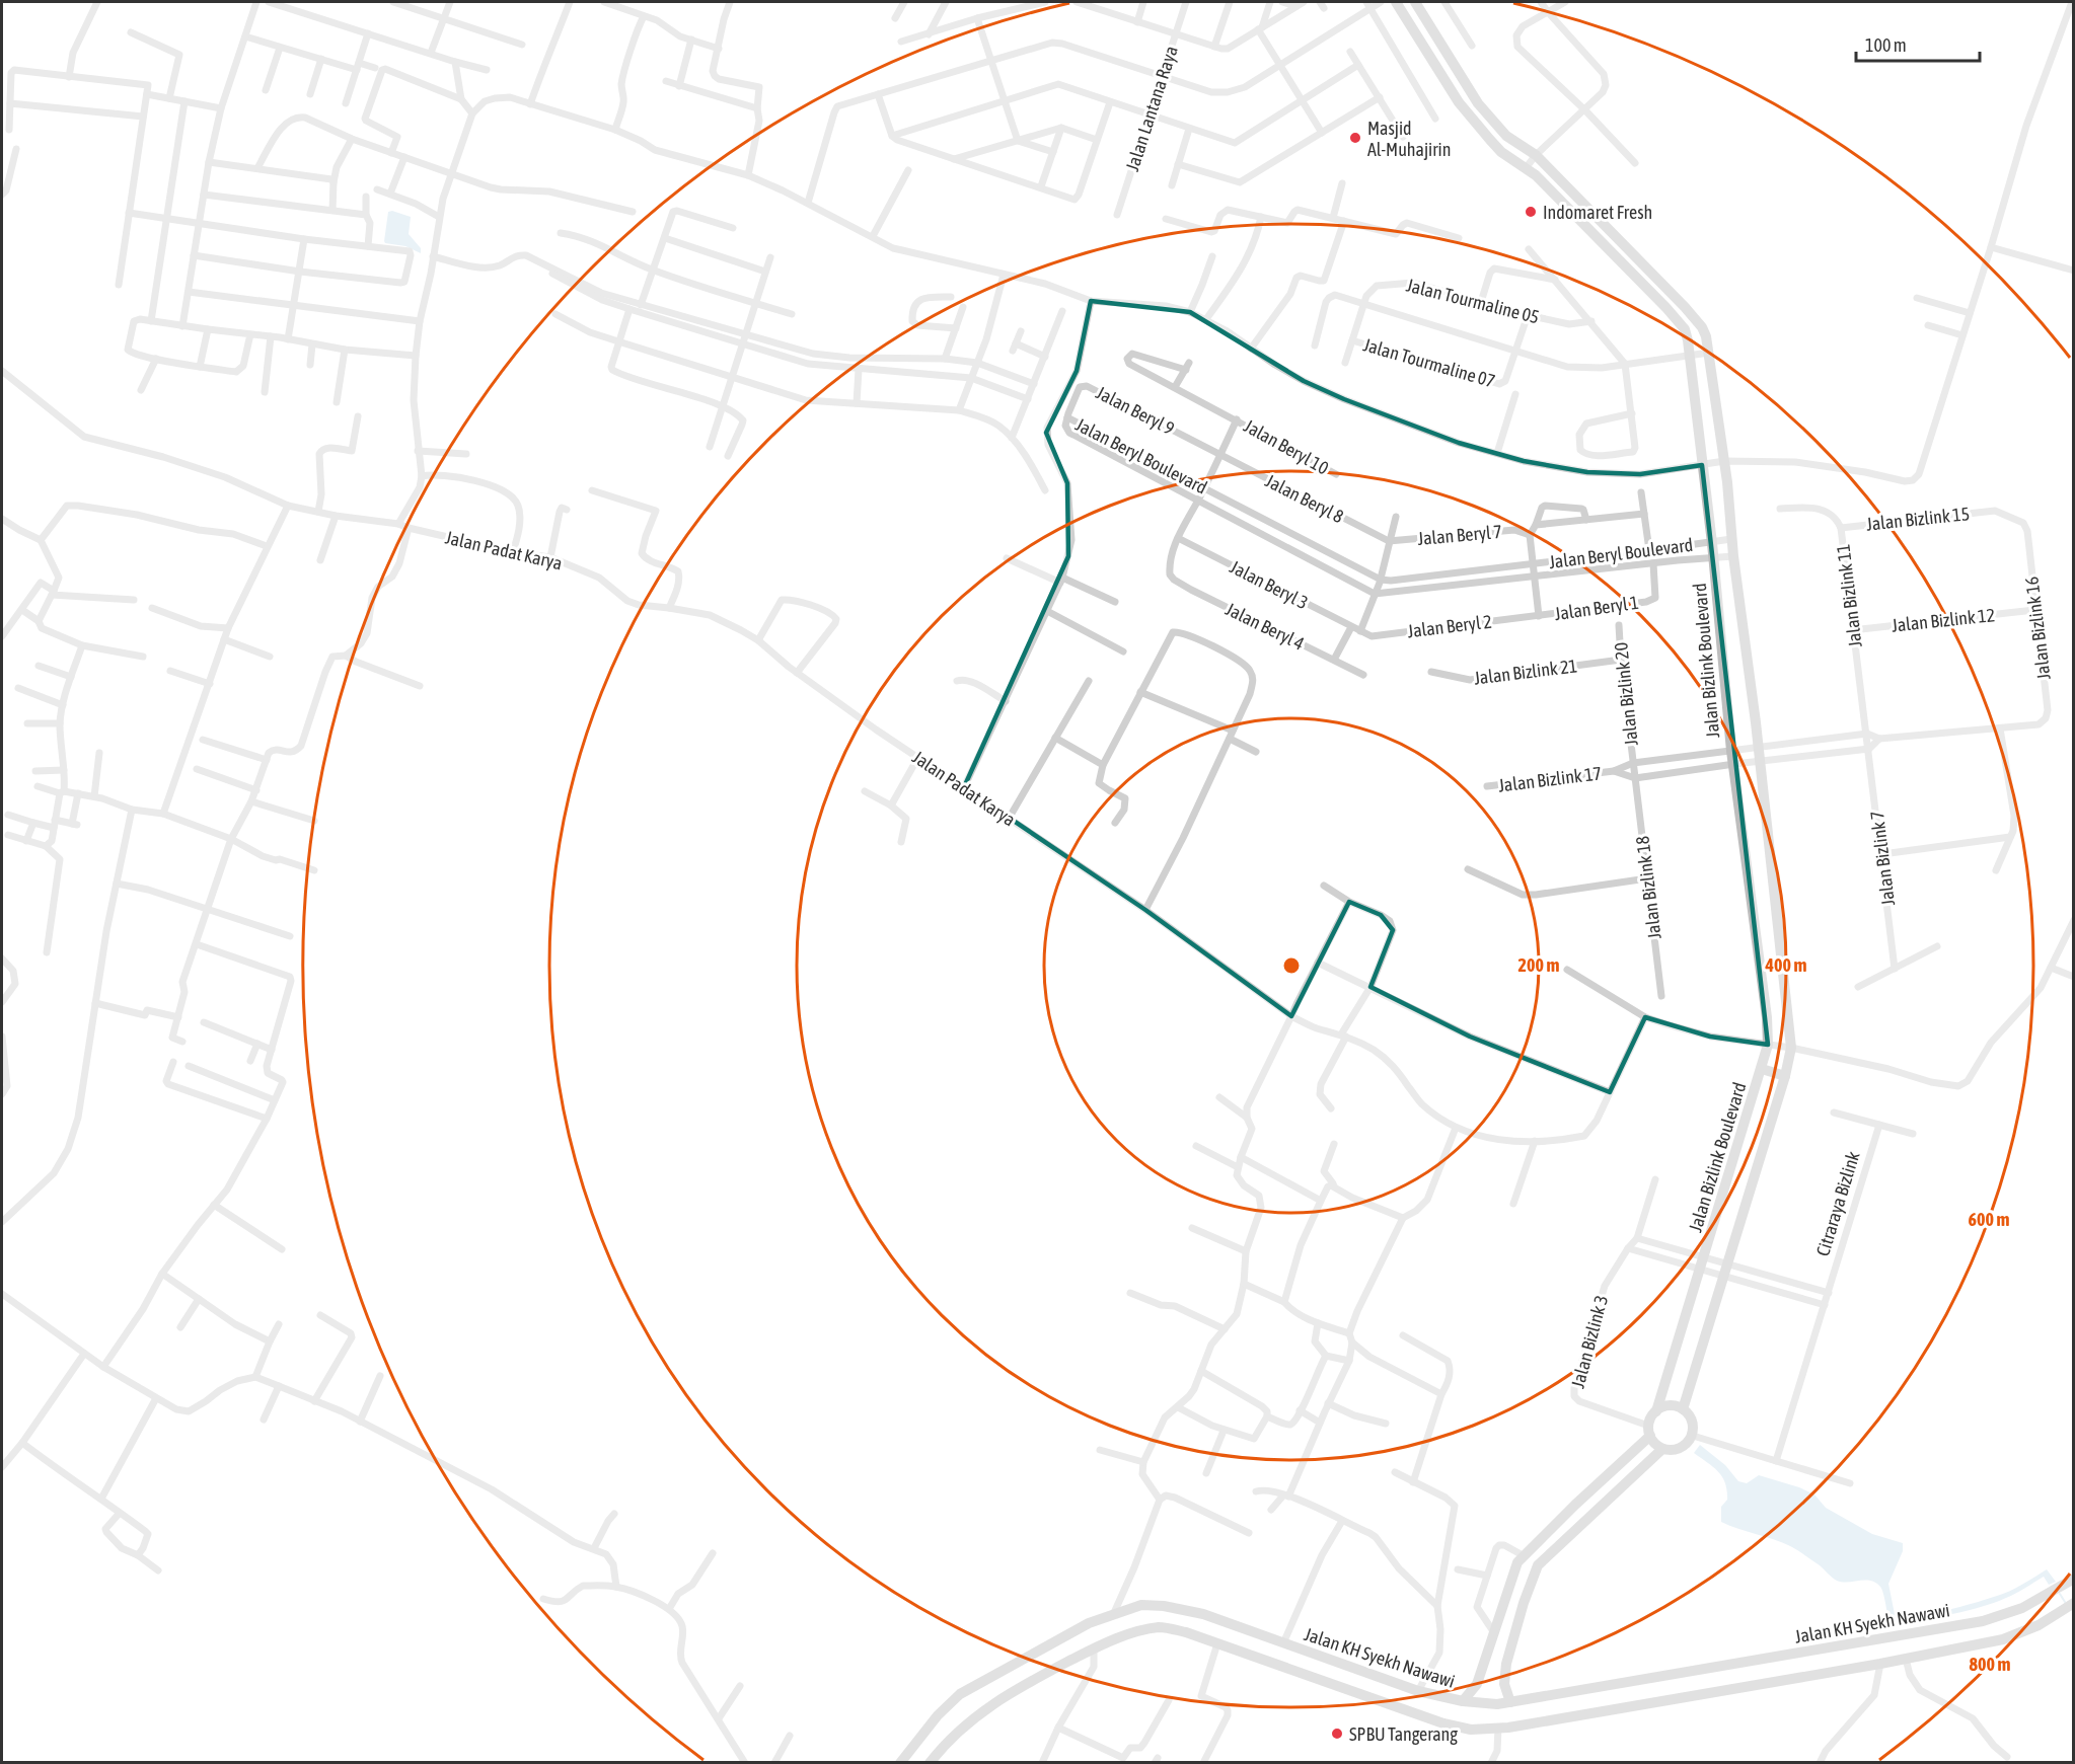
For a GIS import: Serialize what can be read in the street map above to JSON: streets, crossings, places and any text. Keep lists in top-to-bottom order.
{
  "streets": {
    "street": [
      "Jalan Lantana Raya",
      "Jalan Tourmaline 05",
      "Jalan Tourmaline 07",
      "Jalan Beryl 9",
      "Jalan Beryl 10",
      "Jalan Beryl Boulevard",
      "Jalan Beryl 8",
      "Jalan Bizlink 15",
      "Jalan Beryl 7",
      "Jalan Padat Karya",
      "Jalan Beryl 3",
      "Jalan Bizlink 11",
      "Jalan Beryl 1",
      "Jalan Bizlink 12",
      "Jalan Beryl 4",
      "Jalan Beryl 2",
      "Jalan Bizlink 16",
      "Jalan Bizlink Boulevard",
      "Jalan Bizlink 21",
      "Jalan Bizlink 20",
      "Jalan Bizlink 17",
      "Jalan Bizlink 7",
      "Jalan Bizlink 18",
      "Citraraya Bizlink",
      "Jalan Bizlink 3",
      "Jalan KH Syekh Nawawi"
    ]
  },
  "crossings": [
    ["Jalan Beryl 9", "Jalan Beryl 10"],
    ["Jalan Beryl 9", "Jalan Beryl Boulevard"],
    ["Jalan Beryl 9", "Jalan Beryl 8"],
    ["Jalan Beryl Boulevard", "Jalan Beryl 1"],
    ["Jalan Beryl Boulevard", "Jalan Bizlink Boulevard"],
    ["Jalan Beryl 8", "Jalan Beryl 7"],
    ["Jalan Bizlink 15", "Jalan Bizlink 11"],
    ["Jalan Bizlink 15", "Jalan Bizlink 16"],
    ["Jalan Beryl 3", "Jalan Beryl 4"],
    ["Jalan Beryl 3", "Jalan Beryl 2"],
    ["Jalan Bizlink 11", "Jalan Bizlink 12"],
    ["Jalan Bizlink 11", "Jalan Bizlink 7"],
    ["Jalan Beryl 1", "Jalan Beryl 2"],
    ["Jalan Bizlink 12", "Jalan Bizlink 16"],
    ["Jalan Bizlink Boulevard", "Jalan Bizlink 3"],
    ["Jalan Bizlink 21", "Jalan Bizlink 20"],
    ["Jalan Bizlink 20", "Jalan Bizlink 18"]
  ],
  "places": ["Masjid Al-Muhajirin", "Indomaret Fresh", "SPBU Tangerang"],
  "scale_bar": "100 m",
  "rings": [
    "200 m",
    "400 m",
    "600 m",
    "800 m"
  ]
}
